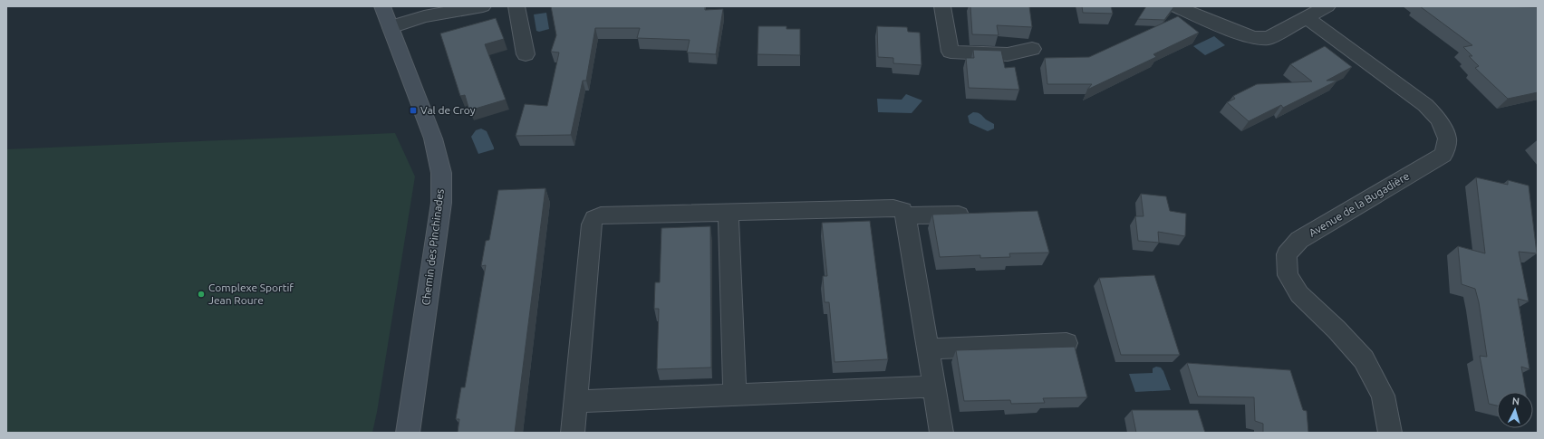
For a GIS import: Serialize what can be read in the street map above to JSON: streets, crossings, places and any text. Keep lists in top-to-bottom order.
{
  "streets": {
    "street": ["Avenue de la Bugadière", "Chemin des Pinchinades"]
  },
  "places": {
    "transit": ["Val de Croy"],
    "other": ["Complexe Sportif Jean Roure"]
  },
  "north": "top"
}
